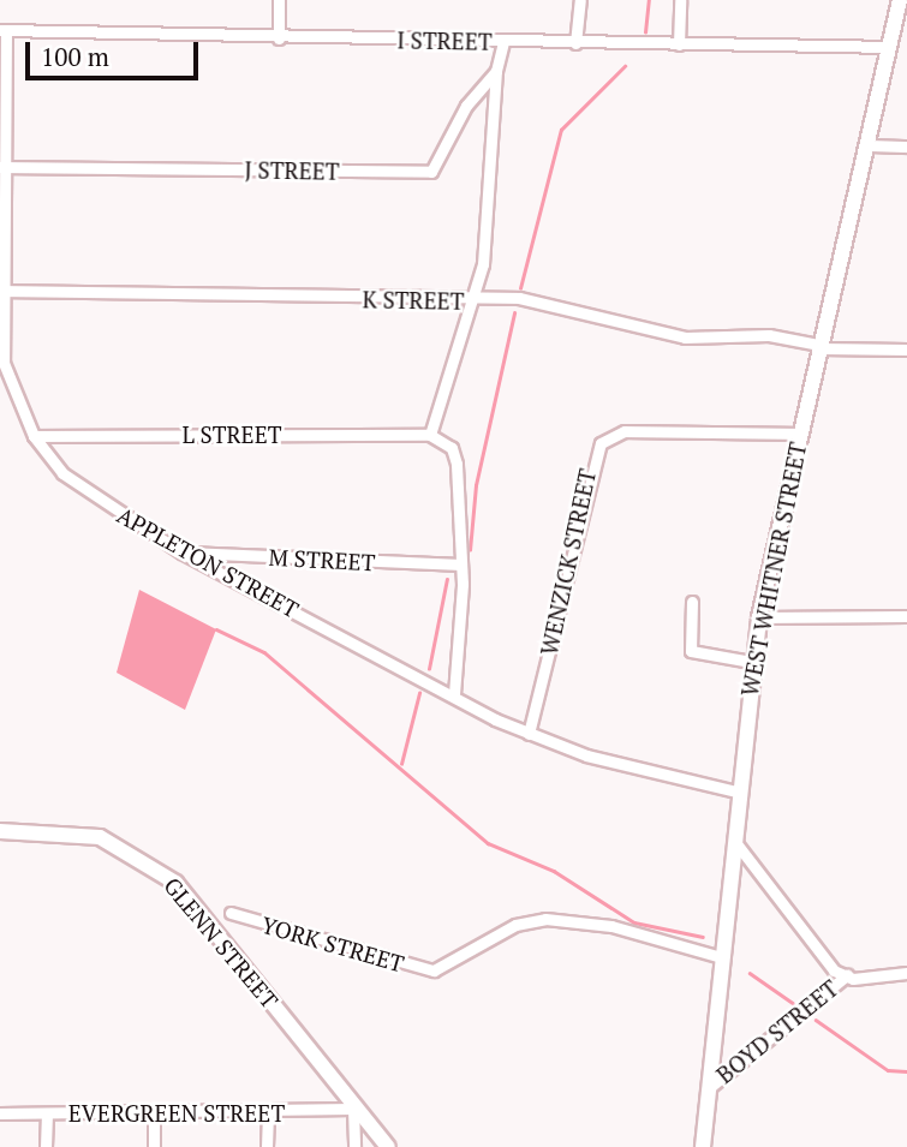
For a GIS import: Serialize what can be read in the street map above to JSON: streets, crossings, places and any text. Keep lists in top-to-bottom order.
{
  "streets": {
    "main road": ["WEST WHITNER STREET", "GLENN STREET"],
    "street": [
      "I STREET",
      "J STREET",
      "K STREET",
      "L STREET",
      "M STREET",
      "APPLETON STREET",
      "WENZICK STREET",
      "YORK STREET",
      "BOYD STREET",
      "EVERGREEN STREET"
    ]
  },
  "crossings": [
    ["I STREET", "J STREET"],
    ["I STREET", "APPLETON STREET"],
    ["I STREET", "WEST WHITNER STREET"],
    ["J STREET", "APPLETON STREET"],
    ["K STREET", "APPLETON STREET"],
    ["K STREET", "WEST WHITNER STREET"],
    ["L STREET", "APPLETON STREET"],
    ["M STREET", "APPLETON STREET"],
    ["APPLETON STREET", "WENZICK STREET"],
    ["APPLETON STREET", "WEST WHITNER STREET"],
    ["WENZICK STREET", "WEST WHITNER STREET"],
    ["WEST WHITNER STREET", "YORK STREET"],
    ["WEST WHITNER STREET", "BOYD STREET"],
    ["GLENN STREET", "EVERGREEN STREET"]
  ],
  "scale_bar": "100 m"
}
